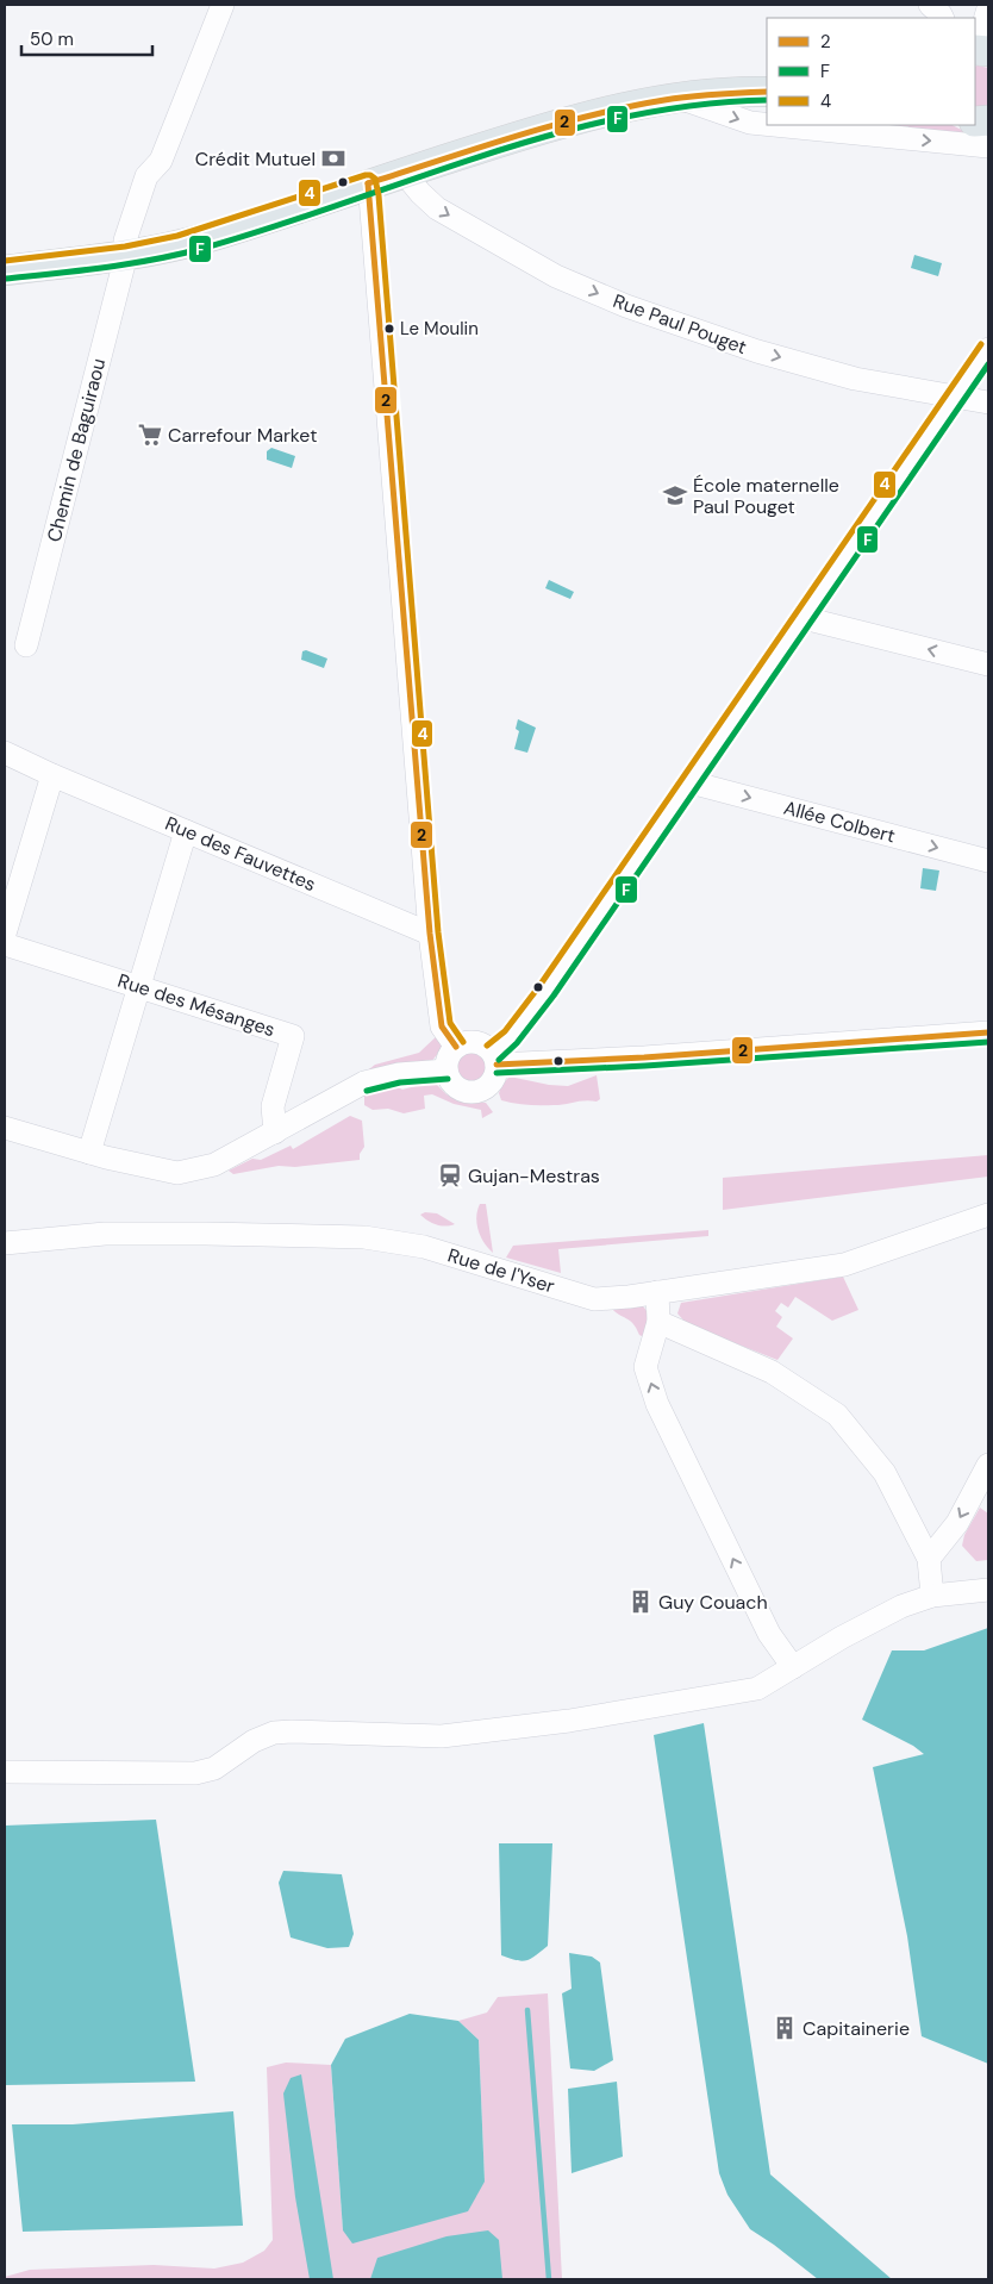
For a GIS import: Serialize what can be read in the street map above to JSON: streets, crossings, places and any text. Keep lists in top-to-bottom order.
{
  "streets": {
    "street": [
      "Rue Paul Pouget",
      "Chemin de Baguiraou",
      "Allée Colbert",
      "Rue des Fauvettes",
      "Rue des Mésanges",
      "Rue de l'Yser"
    ]
  },
  "one_way": ["Rue Paul Pouget"],
  "places": {
    "bank": ["Crédit Mutuel"],
    "other": ["Le Moulin"],
    "supermarket": ["Carrefour Market"],
    "school or university": ["École maternelle Paul Pouget"],
    "station": ["Gujan-Mestras"],
    "building": ["Guy Couach", "Capitainerie"]
  },
  "lines": ["transit line 2", "transit line F", "transit line 4"],
  "legend": ["2", "F", "4"],
  "scale_bar": "50 m"
}
